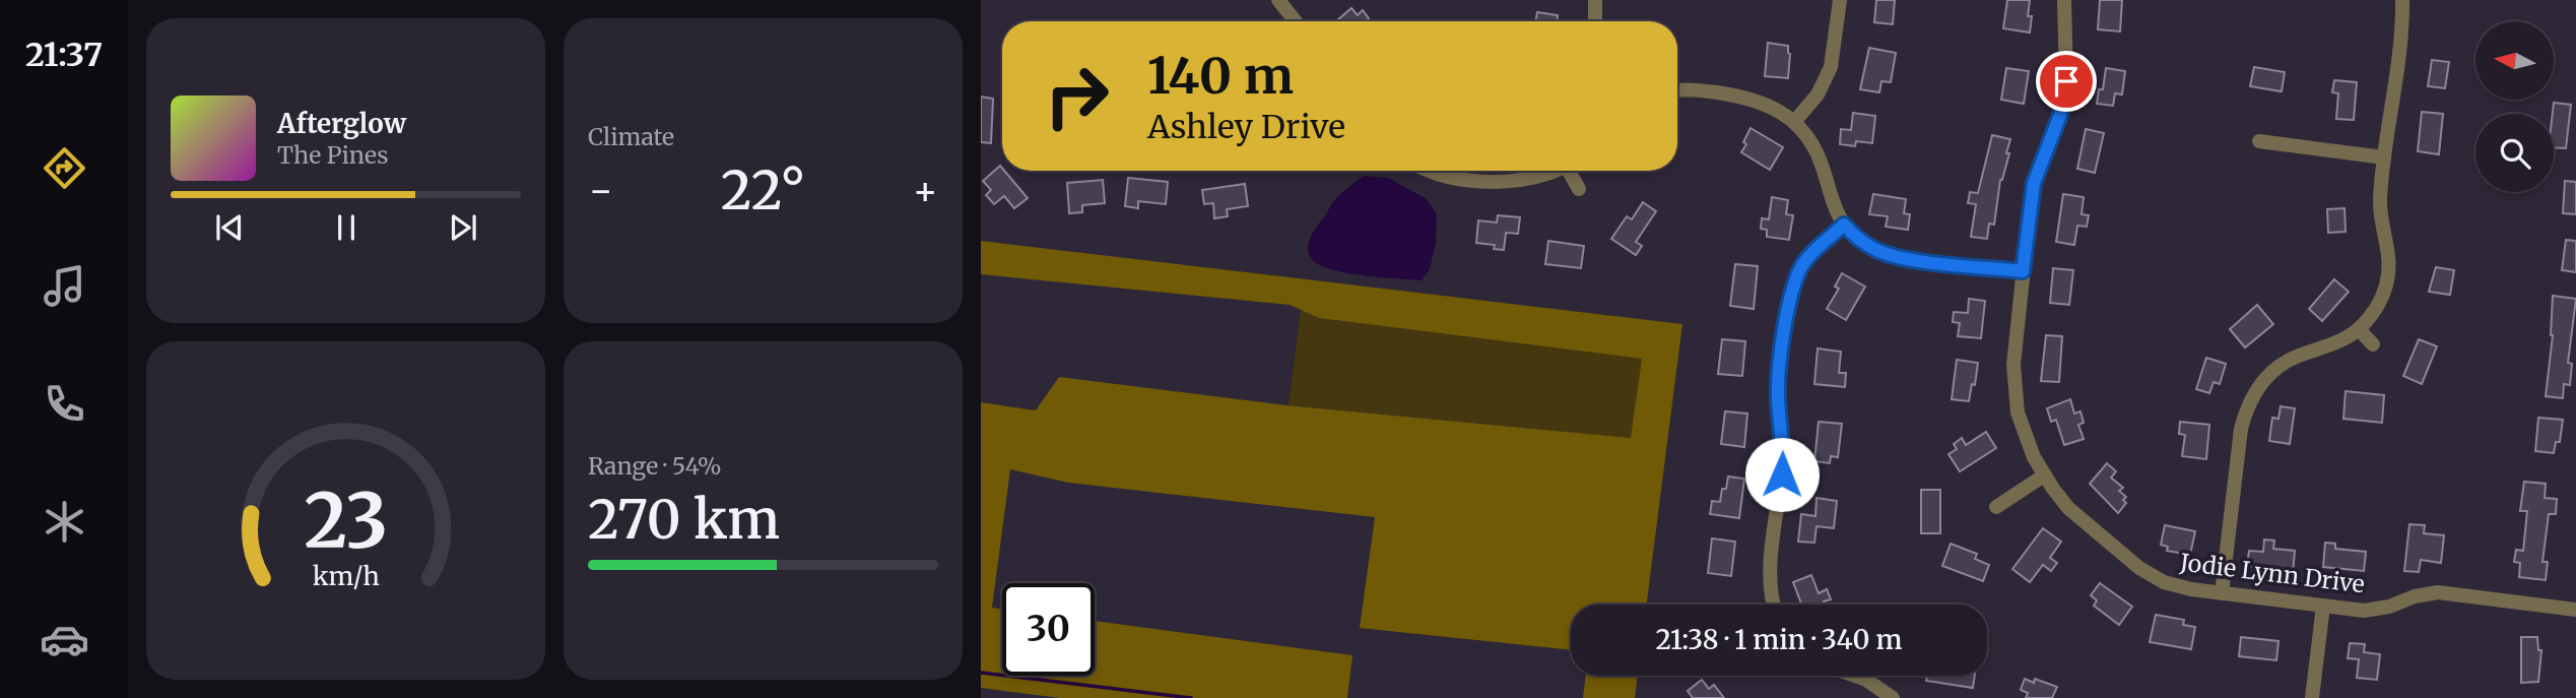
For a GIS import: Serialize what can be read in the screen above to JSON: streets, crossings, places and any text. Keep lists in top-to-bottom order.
{
  "streets": {
    "street": ["Jodie Lynn Drive"]
  },
  "north": "left",
  "page": {
    "tabs": "21:37",
    "tile": [
      "Climate",
      ["Range · 54%", "270 km"]
    ],
    "turn": ["140 m", "Ashley Drive"],
    "song": ["Afterglow", "The Pines"],
    "heat": ["−", "22°", "+"],
    "limit": "30",
    "trip": "21:38 · 1 min · 340 m",
    "gauge": ["23", "km/h"]
  }
}
